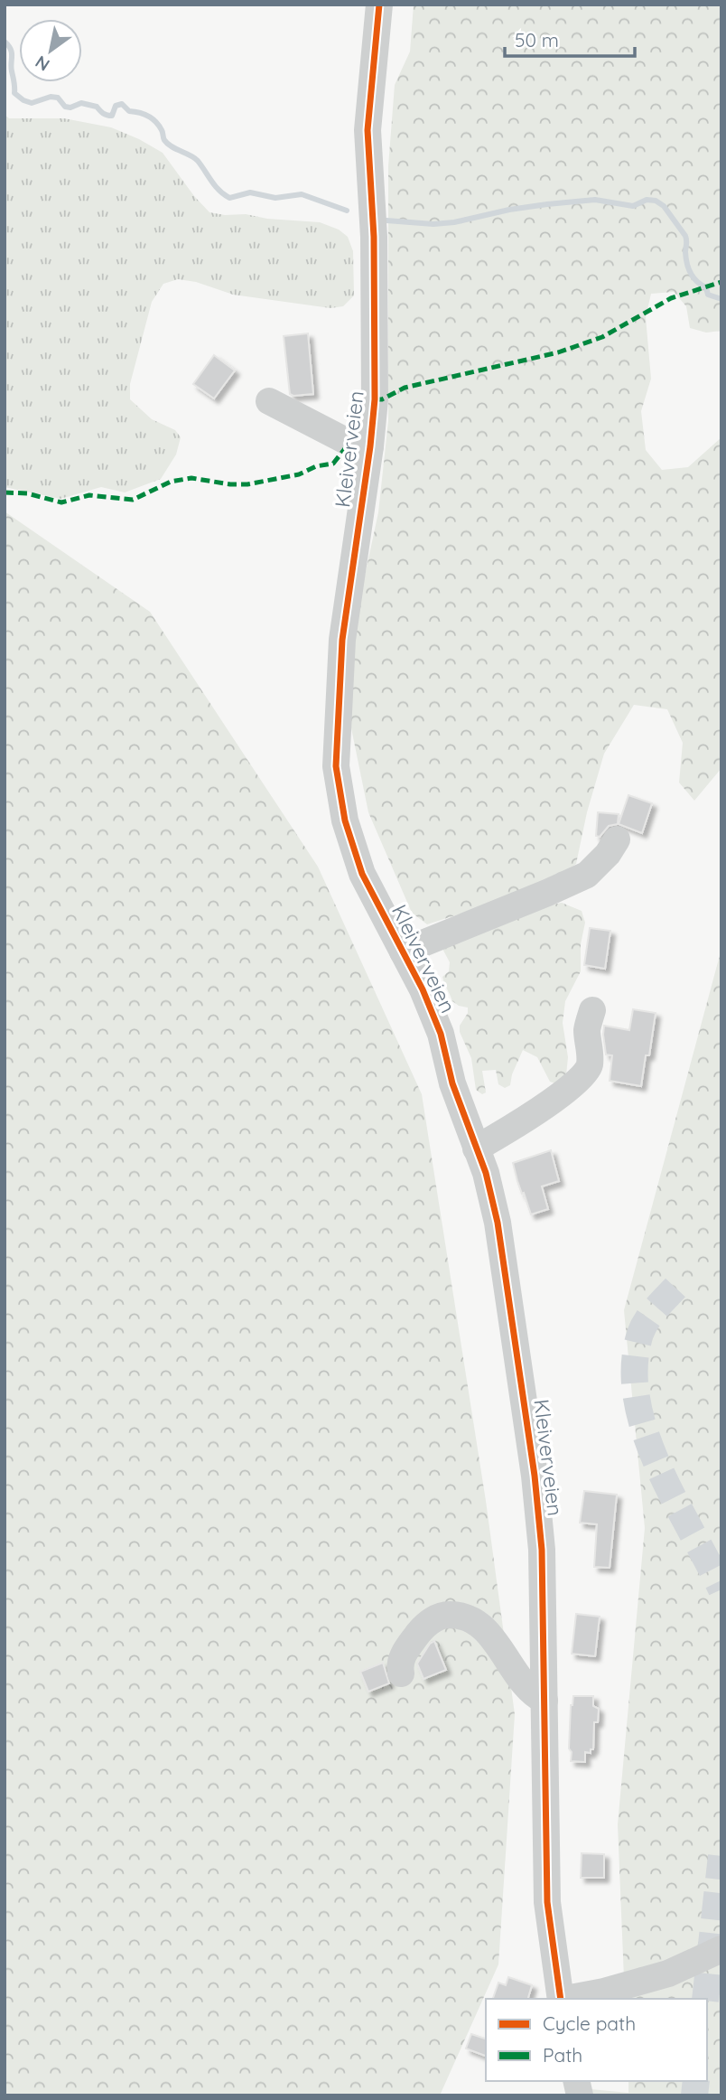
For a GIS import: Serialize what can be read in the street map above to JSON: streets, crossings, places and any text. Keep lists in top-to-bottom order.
{
  "streets": {
    "street": ["Kleiverveien"]
  },
  "legend": ["Cycle path", "Path"],
  "scale_bar": "50 m",
  "north": "bottom left"
}
